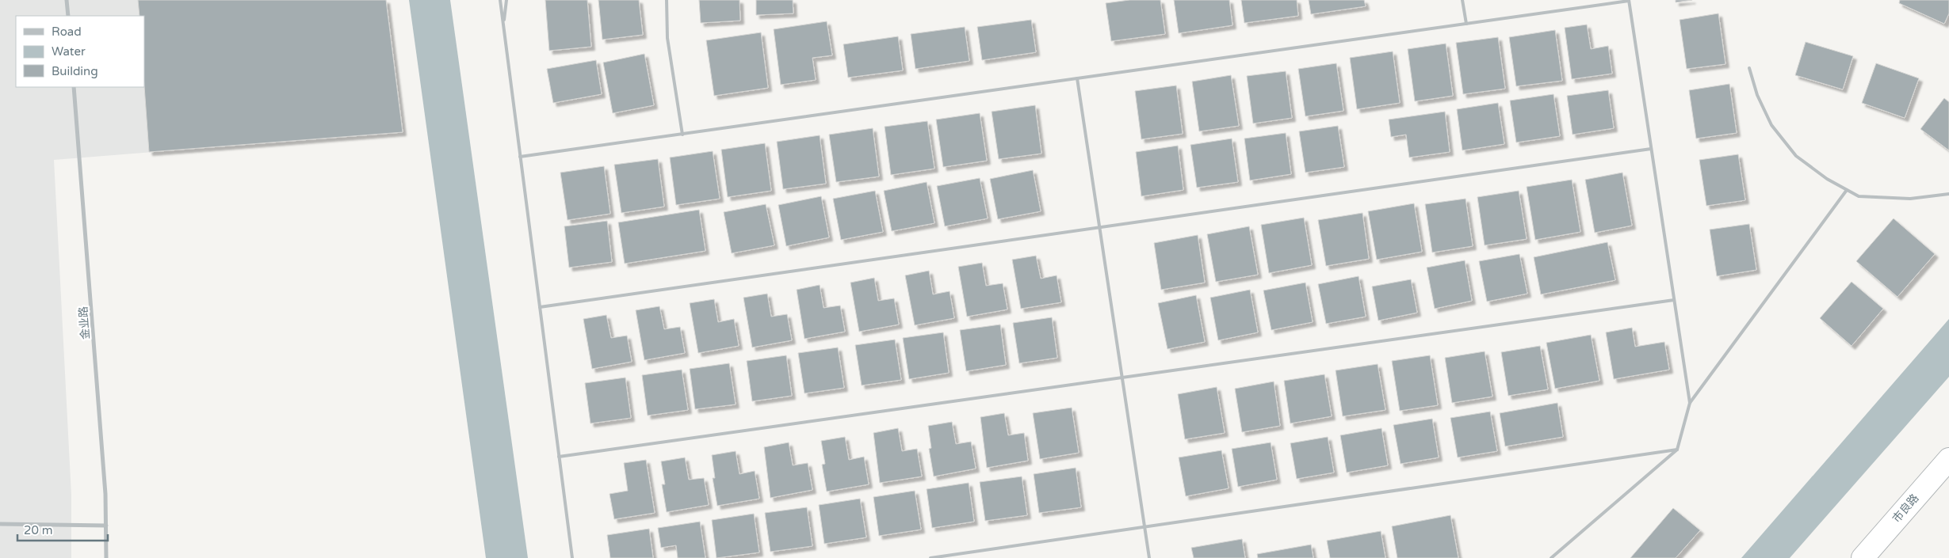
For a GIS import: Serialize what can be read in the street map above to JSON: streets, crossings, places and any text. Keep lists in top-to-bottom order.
{
  "streets": {
    "highway": ["市良路"],
    "street": ["金业路"]
  },
  "legend": ["Road", "Water", "Building"],
  "scale_bar": "20 m"
}
